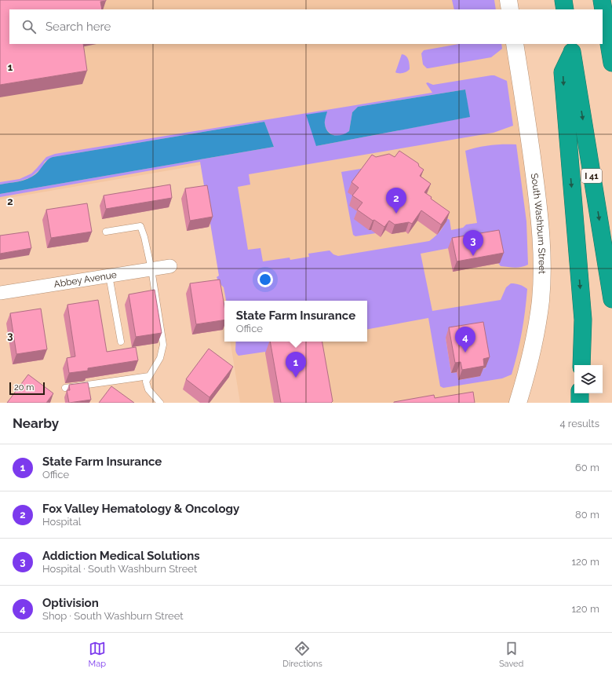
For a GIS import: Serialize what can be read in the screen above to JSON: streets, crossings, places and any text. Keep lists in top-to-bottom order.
{
  "streets": {
    "highway": ["I 41"],
    "street": ["South Washburn Street", "Abbey Avenue"]
  },
  "scale_bar": "20 m",
  "page": {
    "search": "Search here",
    "pins": [
      "2",
      "3",
      "4",
      "1"
    ],
    "popup": ["State Farm Insurance", "Office"],
    "scale": "20 m",
    "heading": ["Nearby", "4 results"],
    "list": [
      {
        "mark": "1",
        "name": "State Farm Insurance",
        "note": "Office",
        "value": "60 m"
      },
      {
        "mark": "2",
        "name": "Fox Valley Hematology & Oncology",
        "note": "Hospital",
        "value": "80 m"
      },
      {
        "mark": "3",
        "name": "Addiction Medical Solutions",
        "note": "Hospital · South Washburn Street",
        "value": "120 m"
      },
      {
        "mark": "4",
        "name": "Optivision",
        "note": "Shop · South Washburn Street",
        "value": "120 m"
      }
    ],
    "nav": ["Map", "Directions", "Saved"]
  },
  "grid": {
    "rows": ["1", "2", "3"]
  }
}
